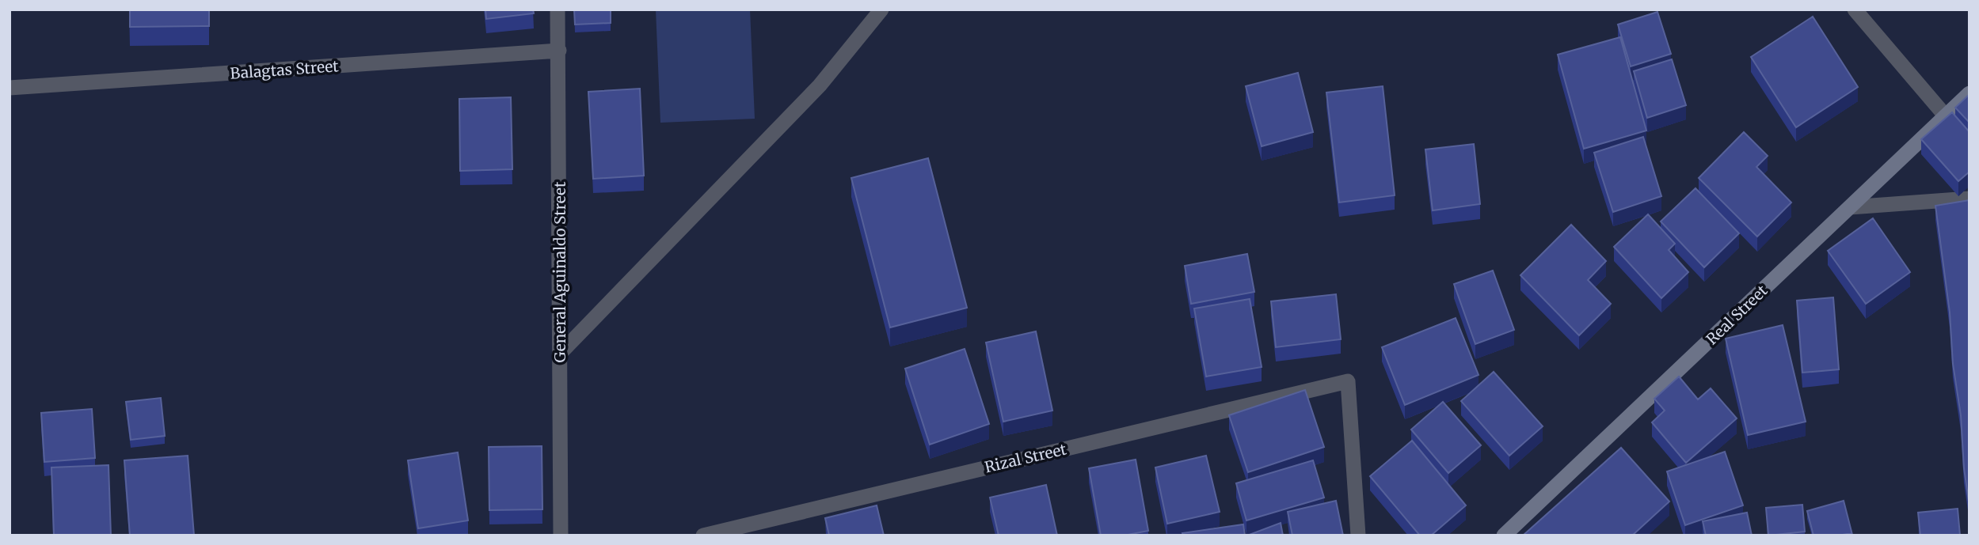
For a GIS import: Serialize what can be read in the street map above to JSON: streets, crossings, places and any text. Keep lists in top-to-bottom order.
{
  "streets": {
    "main road": ["Real Street"],
    "street": ["Balagtas Street", "General Aguinaldo Street", "Rizal Street"]
  },
  "crossings": [
    ["Balagtas Street", "General Aguinaldo Street"]
  ]
}
